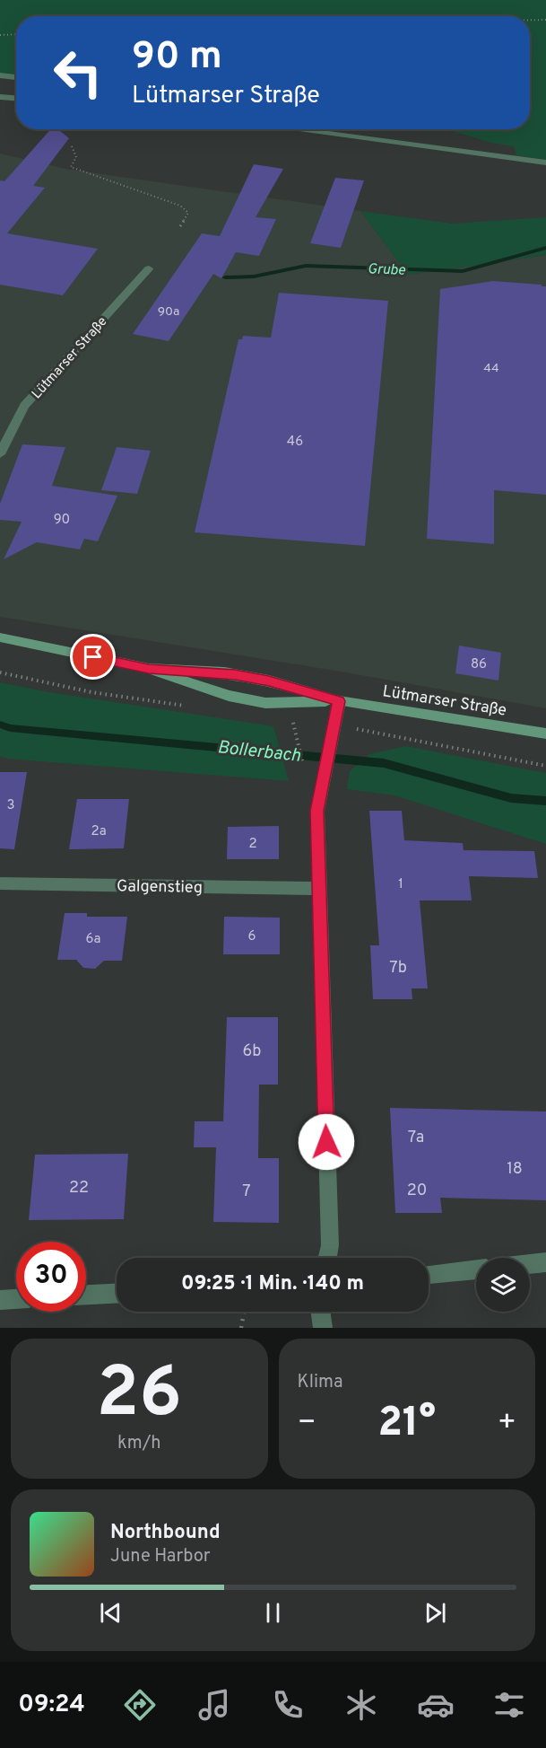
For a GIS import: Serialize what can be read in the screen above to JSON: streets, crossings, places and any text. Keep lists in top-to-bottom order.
{
  "streets": {
    "main road": ["Lütmarser Straße"],
    "street": ["Galgenstieg"]
  },
  "water": ["Grube", "Bollerbach"],
  "house_numbers": [
    "90a",
    "44",
    "46",
    "90",
    "86",
    "3",
    "2a",
    "2",
    "1",
    "6",
    "6a",
    "7b",
    "6b",
    "7a",
    "18",
    "22",
    "20",
    "7"
  ],
  "page": {
    "turn": ["90 m", "Lütmarser Straße"],
    "limit": "30",
    "trip": "09:25 · 1 Min. · 140 m",
    "tile": [
      ["26", "km/h"],
      "Klima"
    ],
    "heat": ["−", "21°", "+"],
    "song": ["Northbound", "June Harbor"],
    "tabs": "09:24"
  }
}
